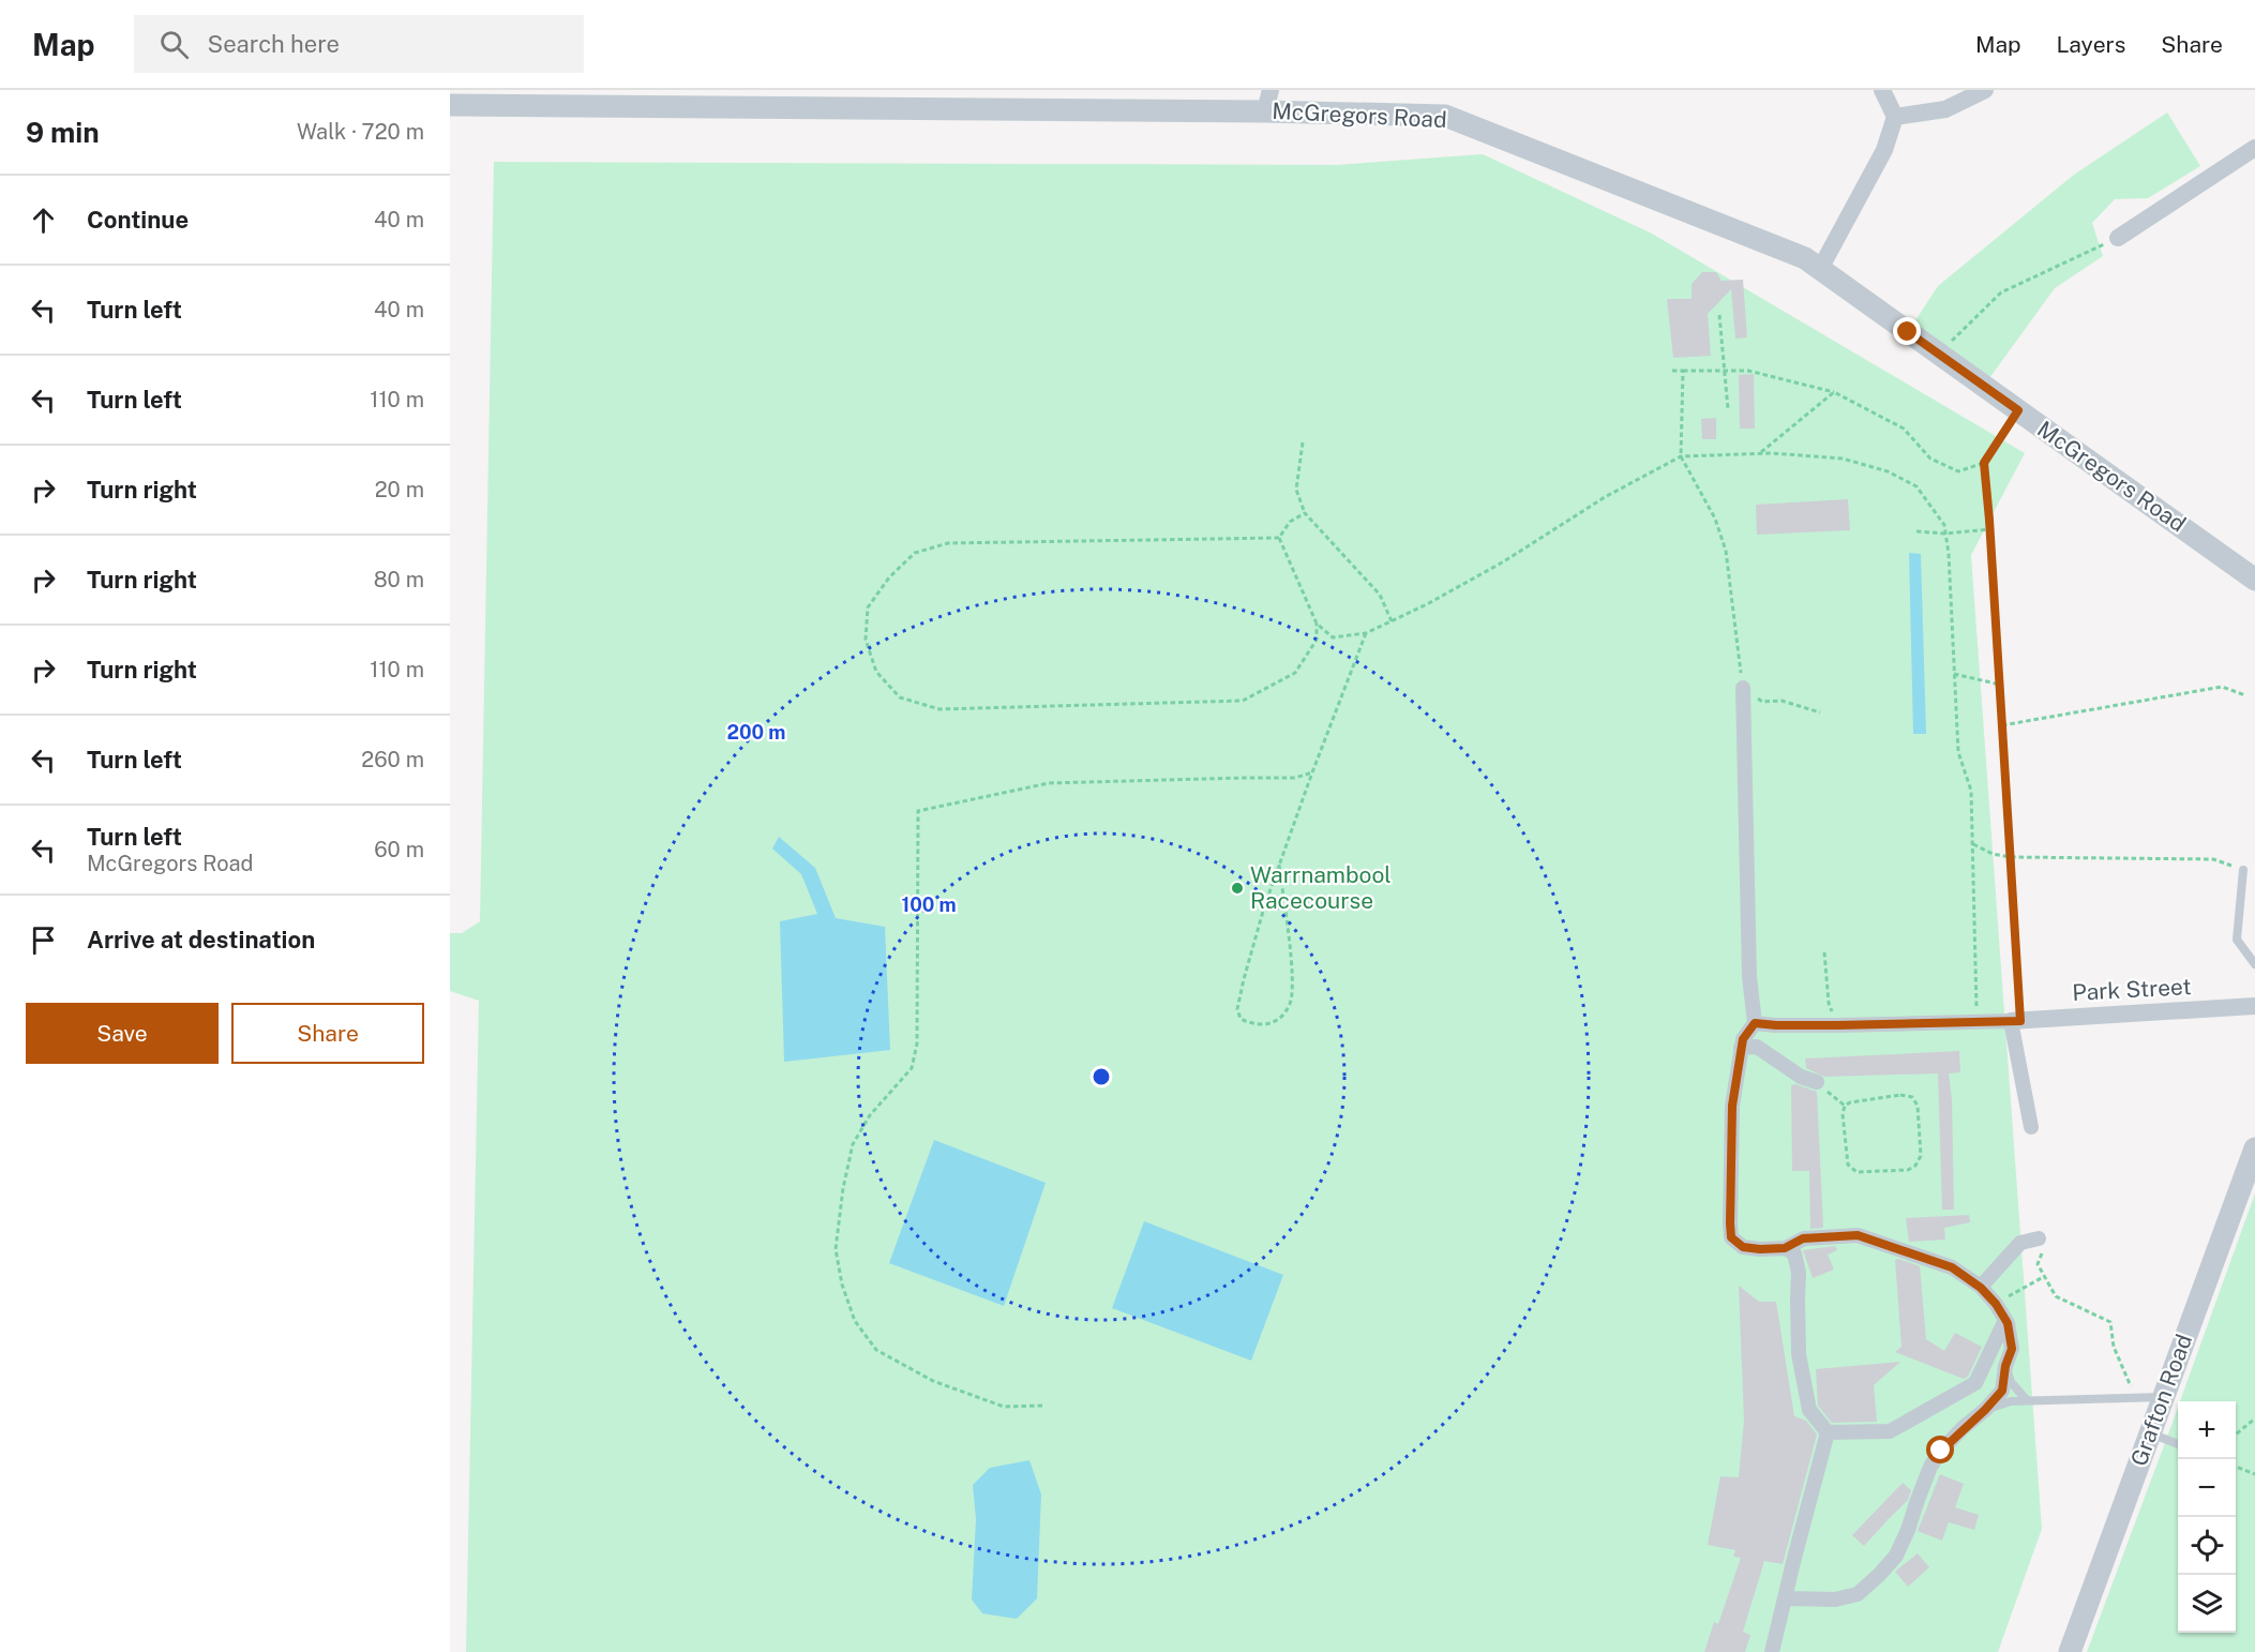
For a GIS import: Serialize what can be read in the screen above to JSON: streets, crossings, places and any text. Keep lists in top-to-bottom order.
{
  "streets": {
    "street": ["McGregors Road", "Park Street", "Grafton Road"]
  },
  "places": ["Warrnambool Racecourse"],
  "page": {
    "header": "Map",
    "search": "Search here",
    "nav": ["Map", "Layers", "Share"],
    "heading": ["9 min", "Walk · 720 m"],
    "list": [
      ["Continue", "40 m"],
      ["Turn left", "40 m"],
      ["Turn left", "110 m"],
      ["Turn right", "20 m"],
      ["Turn right", "80 m"],
      ["Turn right", "110 m"],
      ["Turn left", "260 m"],
      ["Turn left", "McGregors Road", "60 m"],
      "Arrive at destination"
    ],
    "buttons": ["Save", "Share"],
    "map_buttons": ["+", "−"]
  },
  "rings": ["200 m", "100 m"]
}
